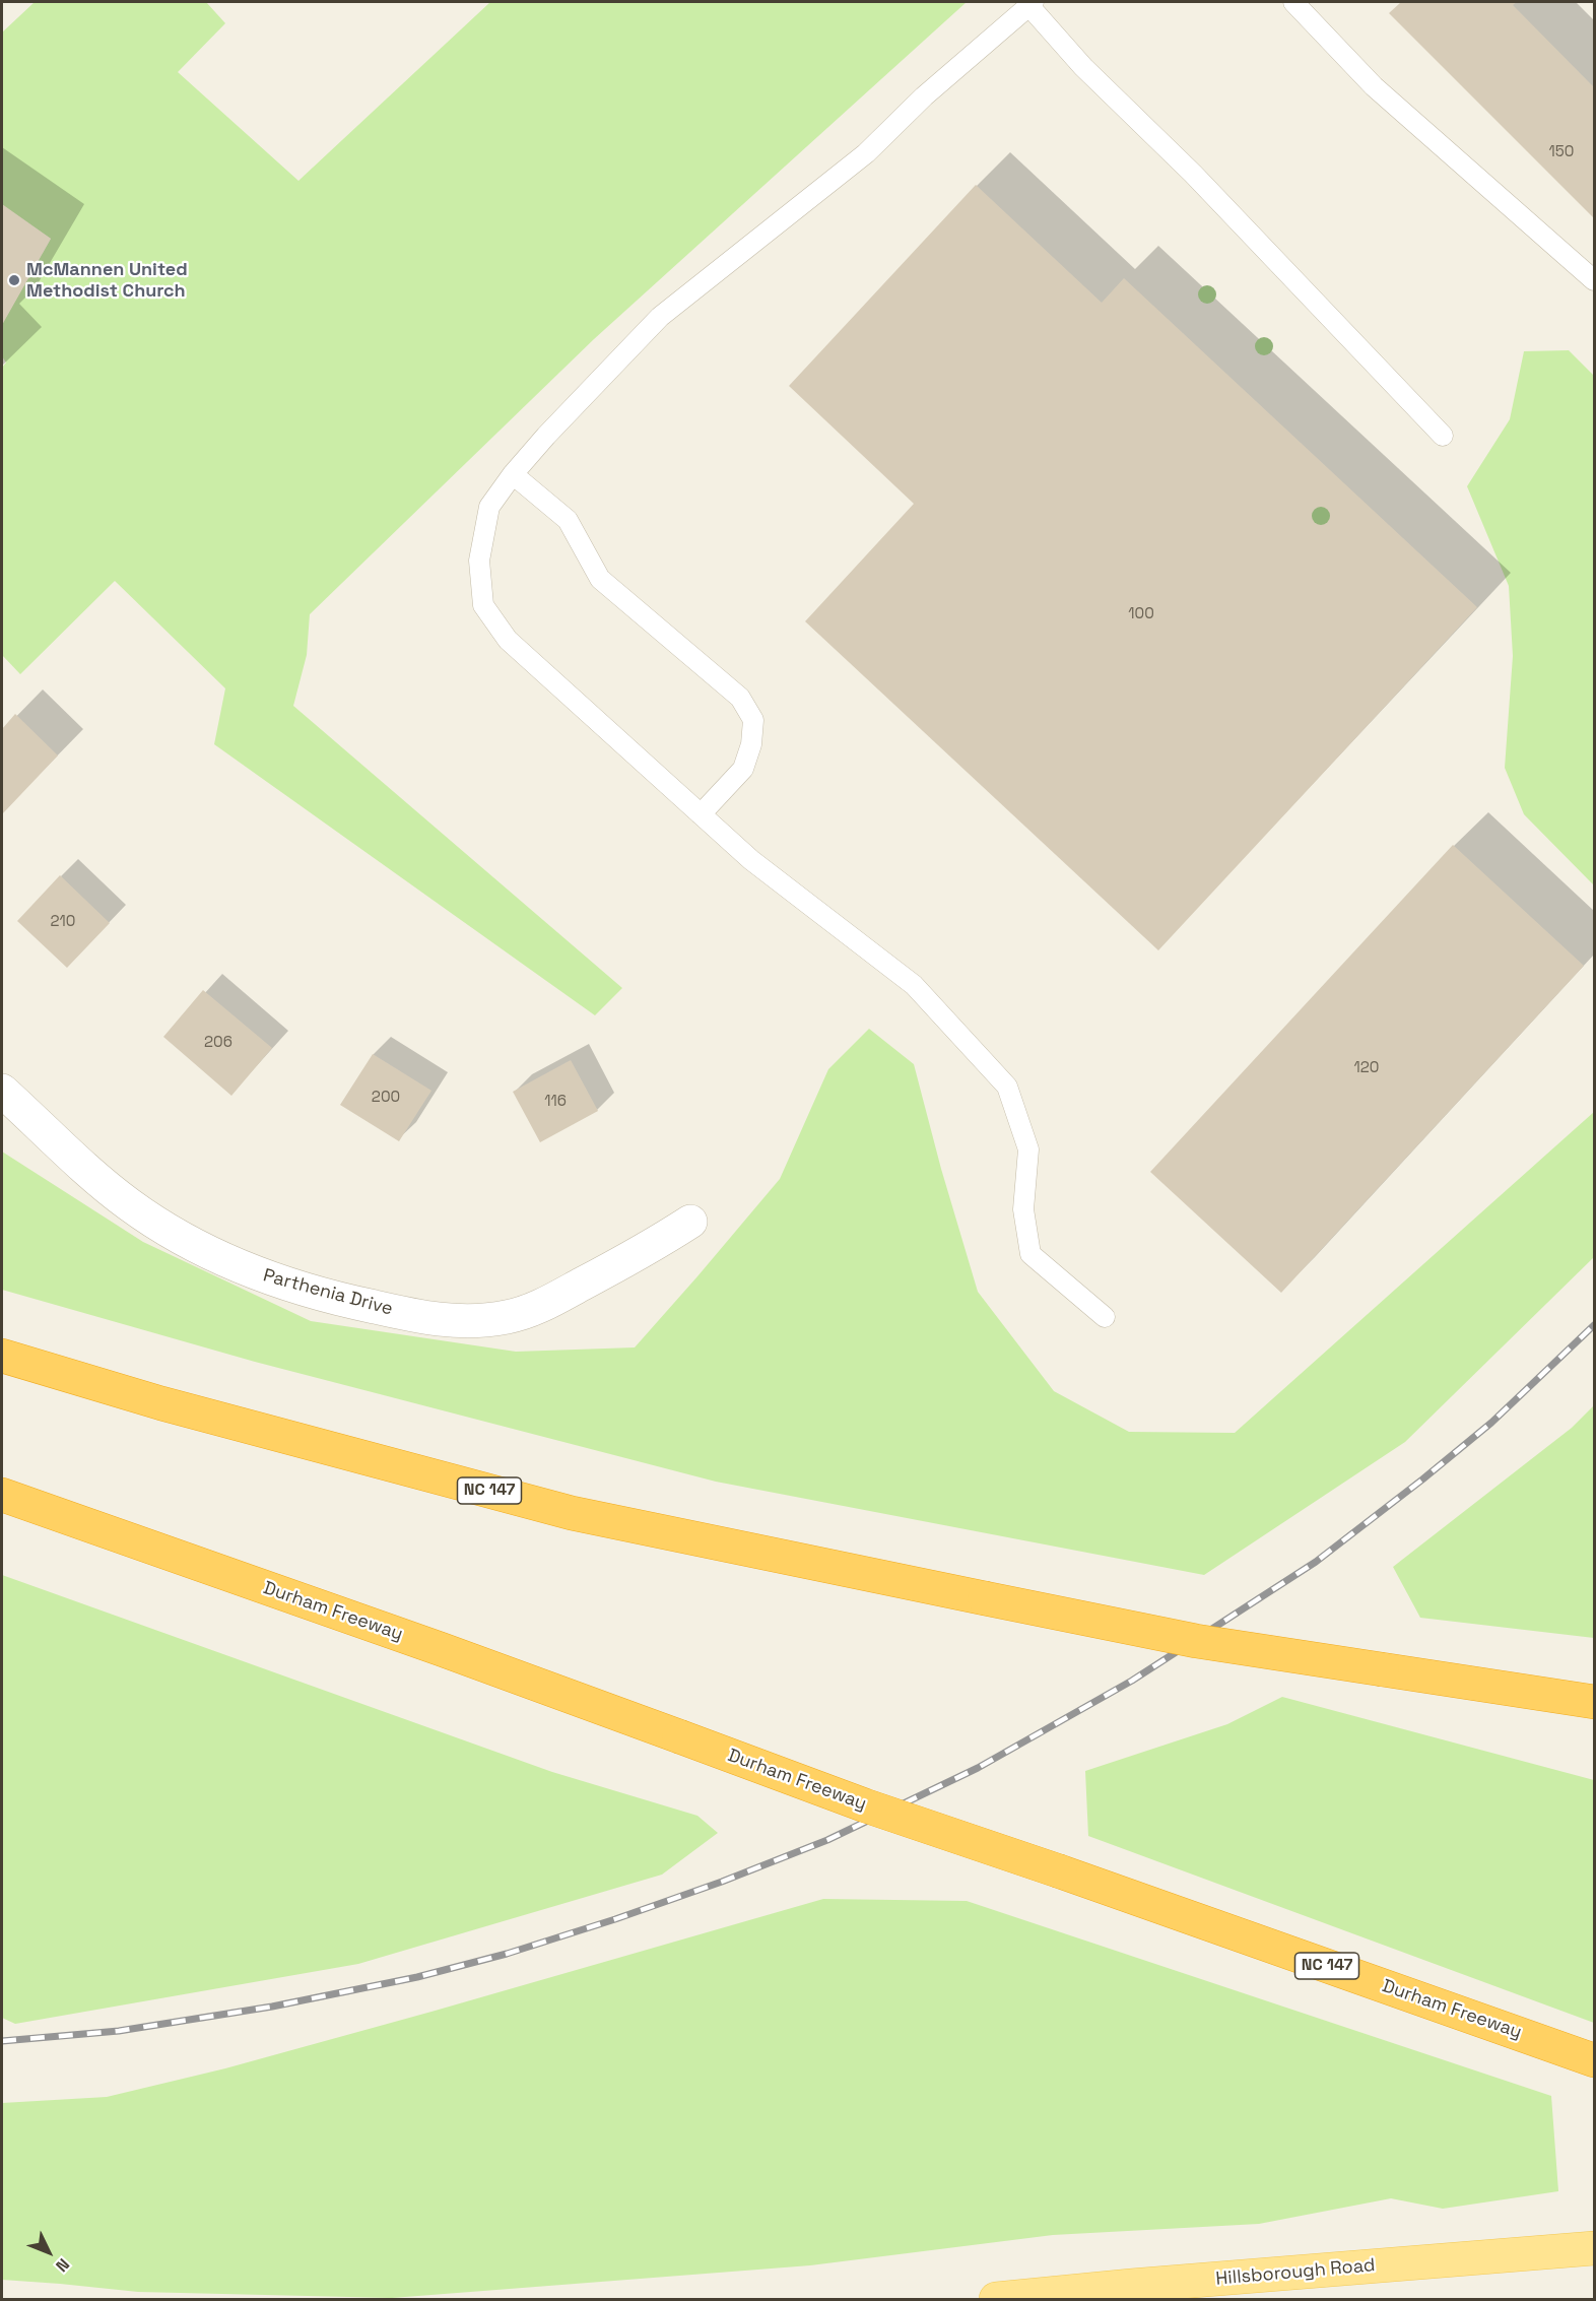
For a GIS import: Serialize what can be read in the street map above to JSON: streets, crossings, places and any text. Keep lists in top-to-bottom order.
{
  "streets": {
    "highway": ["NC 147", "Durham Freeway"],
    "main road": ["Hillsborough Road"],
    "street": ["Parthenia Drive"]
  },
  "places": ["McMannen United Methodist Church"],
  "house_numbers": [
    "150",
    "100",
    "210",
    "206",
    "120",
    "200",
    "116"
  ],
  "north": "bottom right"
}
